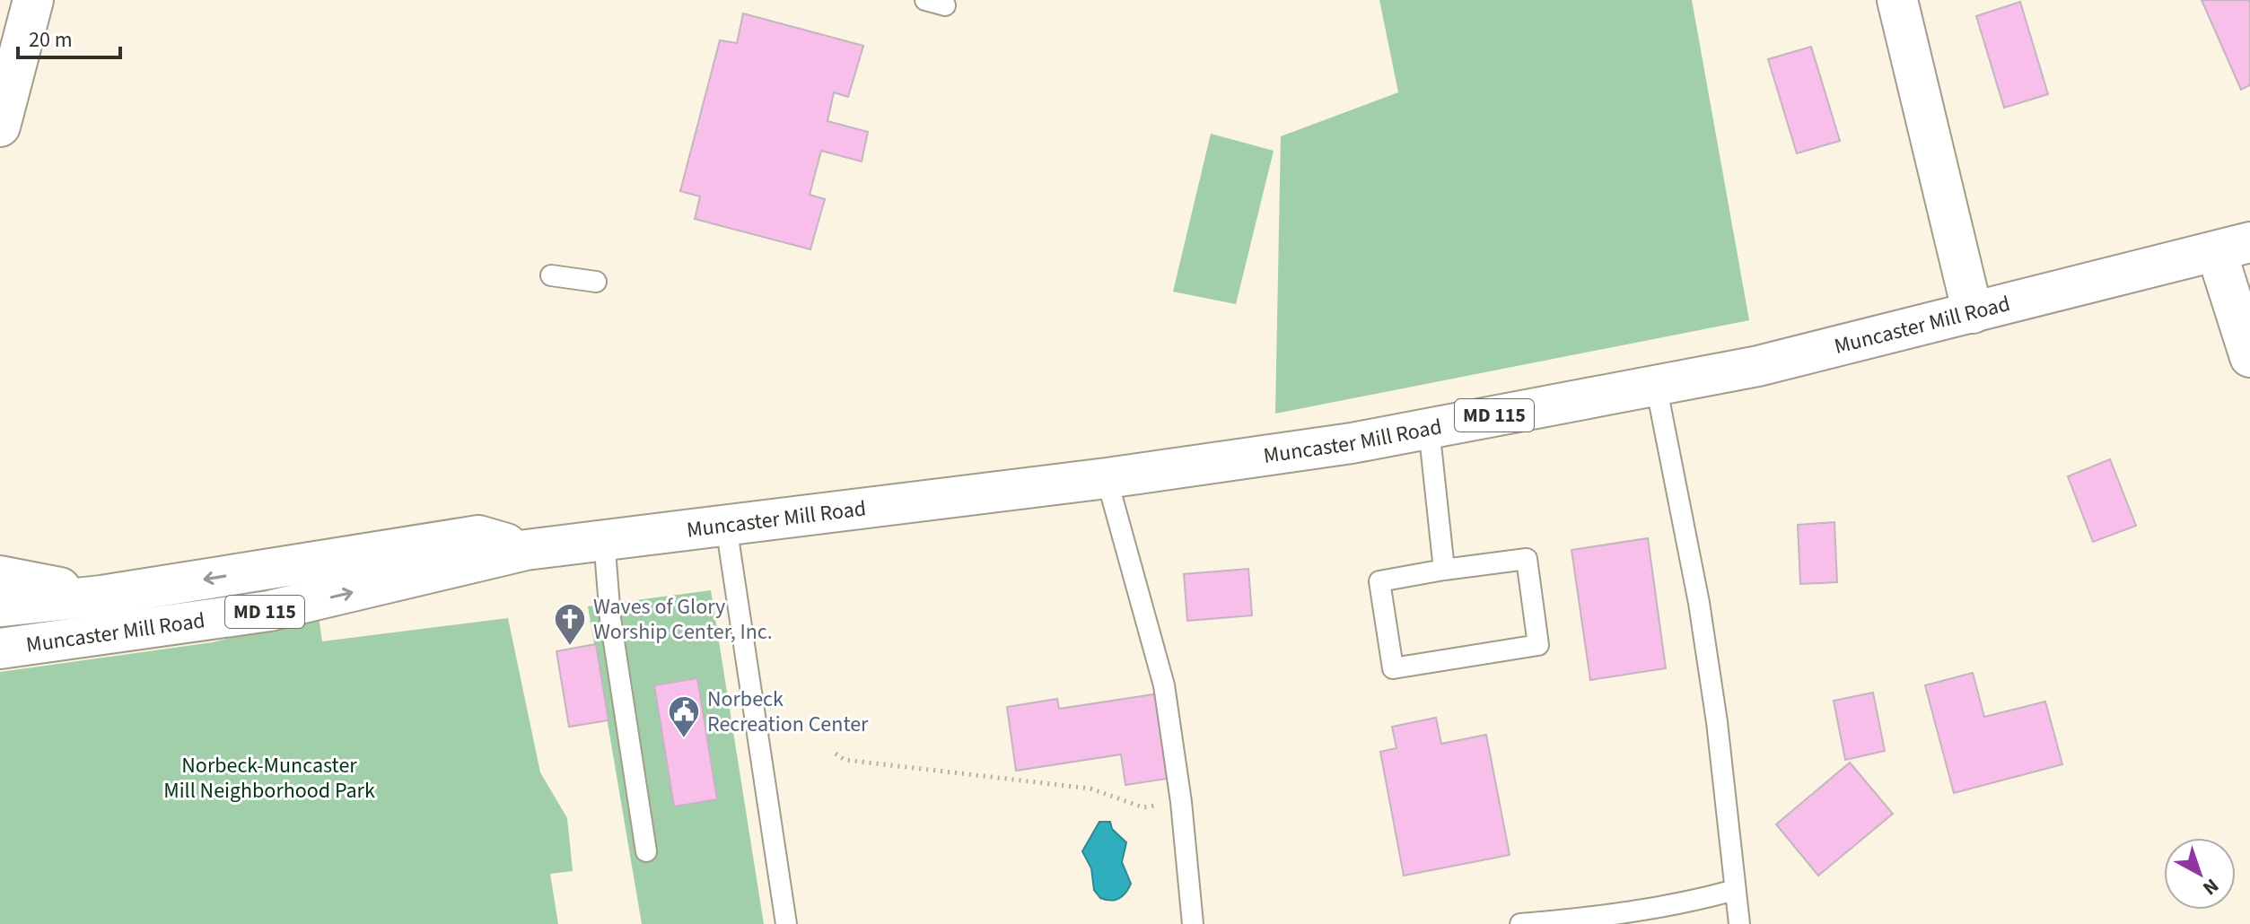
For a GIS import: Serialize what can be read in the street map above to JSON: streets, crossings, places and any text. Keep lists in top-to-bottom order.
{
  "streets": {
    "main road": ["Muncaster Mill Road", "MD 115"]
  },
  "parks": ["Norbeck-Muncaster Mill Neighborhood Park"],
  "places": {
    "church": ["Waves of Glory Worship Center, Inc."],
    "public building": ["Norbeck Recreation Center"]
  },
  "scale_bar": "20 m",
  "north": "bottom right"
}
